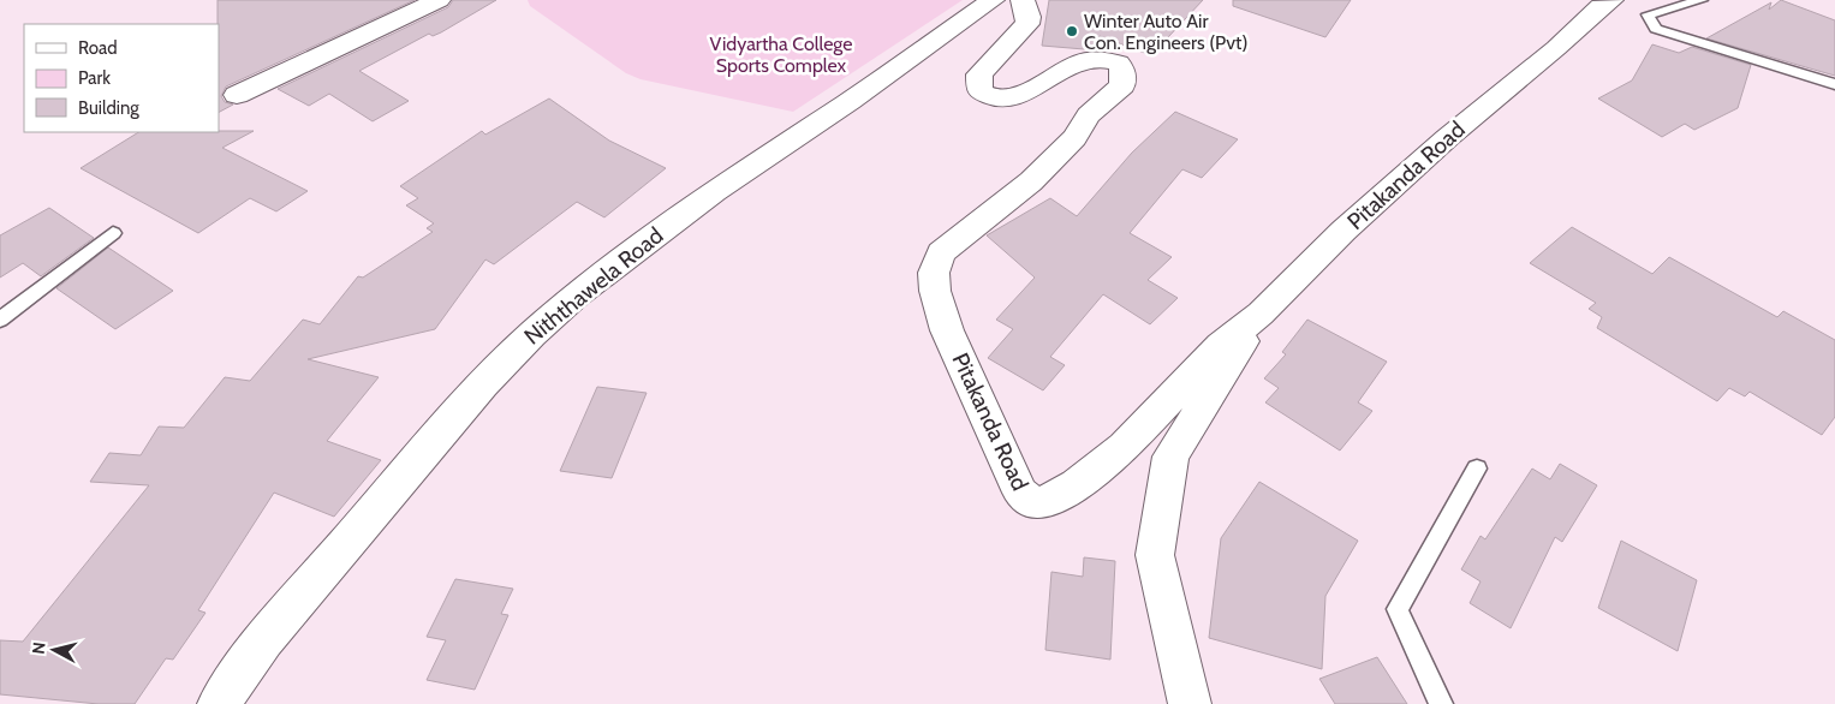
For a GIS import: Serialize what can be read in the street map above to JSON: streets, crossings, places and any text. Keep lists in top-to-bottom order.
{
  "streets": {
    "street": ["Pitakanda Road", "Niththawela Road"]
  },
  "parks": ["Vidyartha College Sports Complex"],
  "places": ["Winter Auto Air Con. Engineers (Pvt)"],
  "legend": ["Road", "Park", "Building"],
  "north": "left"
}
